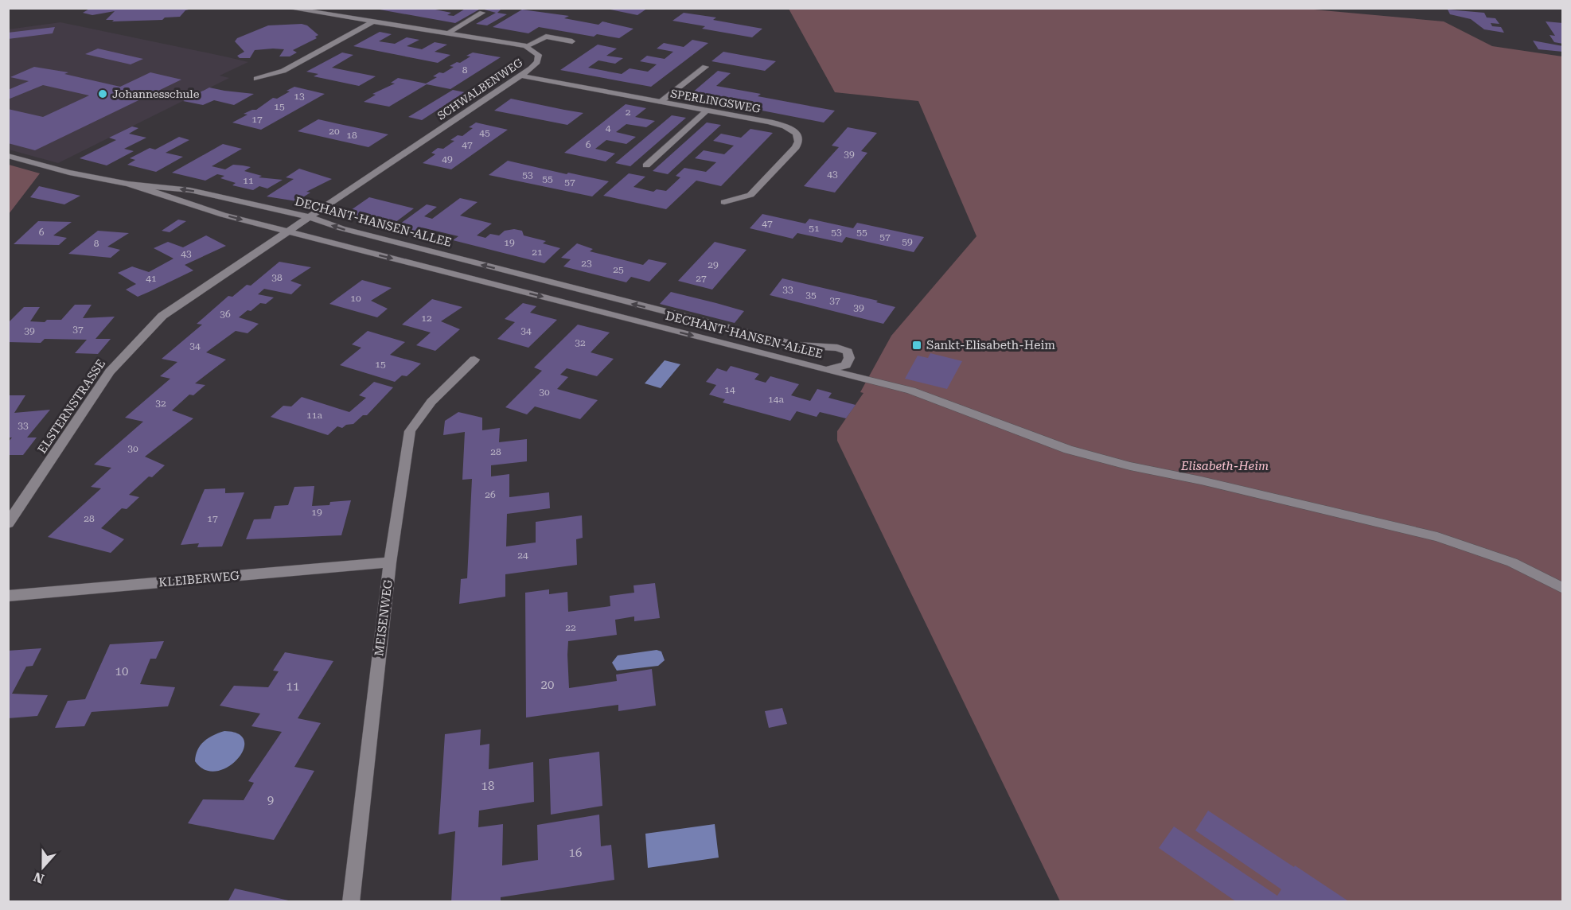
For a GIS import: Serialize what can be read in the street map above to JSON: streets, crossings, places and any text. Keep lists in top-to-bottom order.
{
  "streets": {
    "street": [
      "SCHWALBENWEG",
      "SPERLINGSWEG",
      "DECHANT-HANSEN-ALLEE",
      "ELSTERNSTRASSE",
      "KLEIBERWEG",
      "MEISENWEG"
    ]
  },
  "crossings": [
    ["SCHWALBENWEG", "SPERLINGSWEG"],
    ["SCHWALBENWEG", "DECHANT-HANSEN-ALLEE"],
    ["SCHWALBENWEG", "ELSTERNSTRASSE"],
    ["DECHANT-HANSEN-ALLEE", "ELSTERNSTRASSE"],
    ["KLEIBERWEG", "MEISENWEG"]
  ],
  "parks": ["Elisabeth-Heim"],
  "places": {
    "other": ["Johannesschule"],
    "transit": ["Sankt-Elisabeth-Heim"]
  },
  "house_numbers": [
    "8",
    "13",
    "15",
    "2",
    "17",
    "4",
    "20",
    "45",
    "18",
    "47",
    "6",
    "39",
    "49",
    "43",
    "53",
    "55",
    "11",
    "57",
    "47",
    "51",
    "6",
    "53",
    "55",
    "57",
    "59",
    "19",
    "8",
    "21",
    "43",
    "23",
    "29",
    "25",
    "38",
    "41",
    "27",
    "33",
    "35",
    "10",
    "37",
    "39",
    "36",
    "12",
    "37",
    "39",
    "34",
    "32",
    "34",
    "15",
    "14",
    "30",
    "14a",
    "32",
    "11a",
    "33",
    "30",
    "28",
    "26",
    "19",
    "28",
    "17",
    "24",
    "22",
    "10",
    "20",
    "11",
    "18",
    "9",
    "16"
  ],
  "north": "bottom"
}
